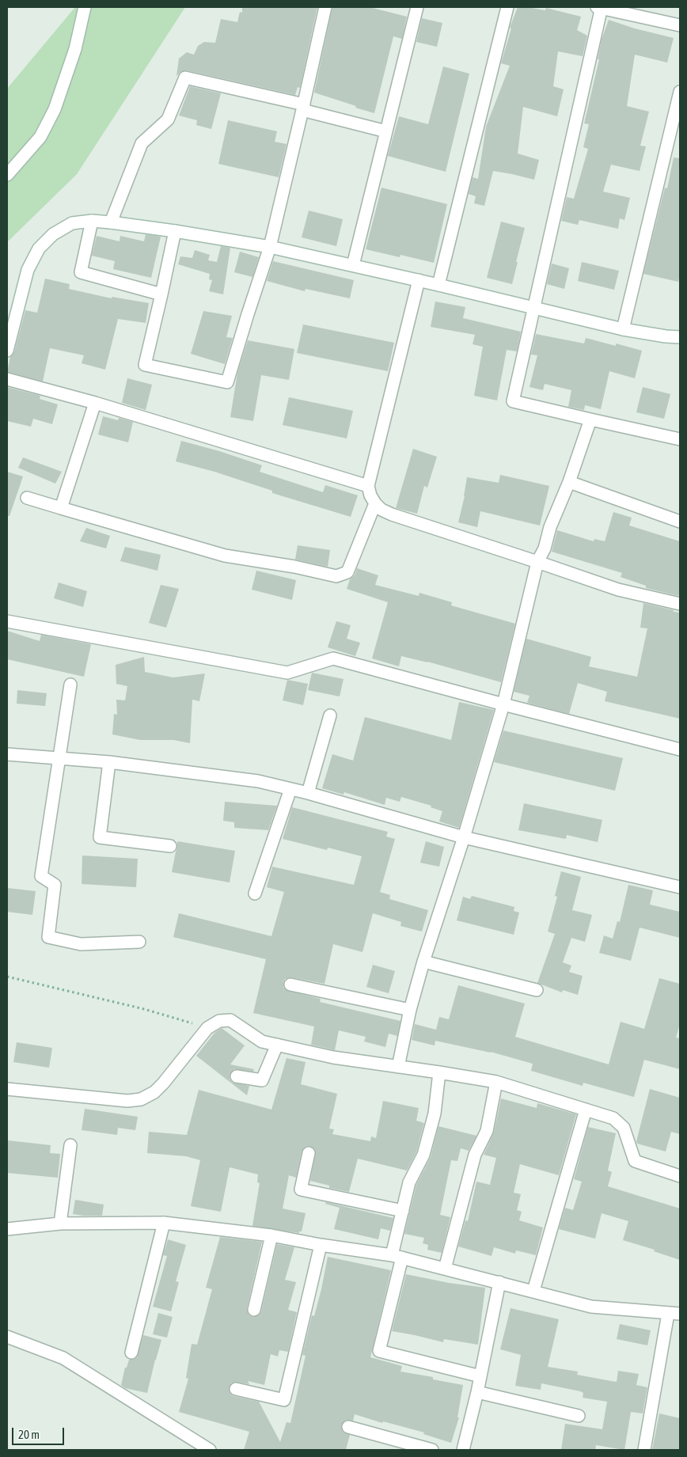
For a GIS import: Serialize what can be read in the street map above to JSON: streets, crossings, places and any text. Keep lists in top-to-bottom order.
{
  "scale_bar": "20 m"
}
